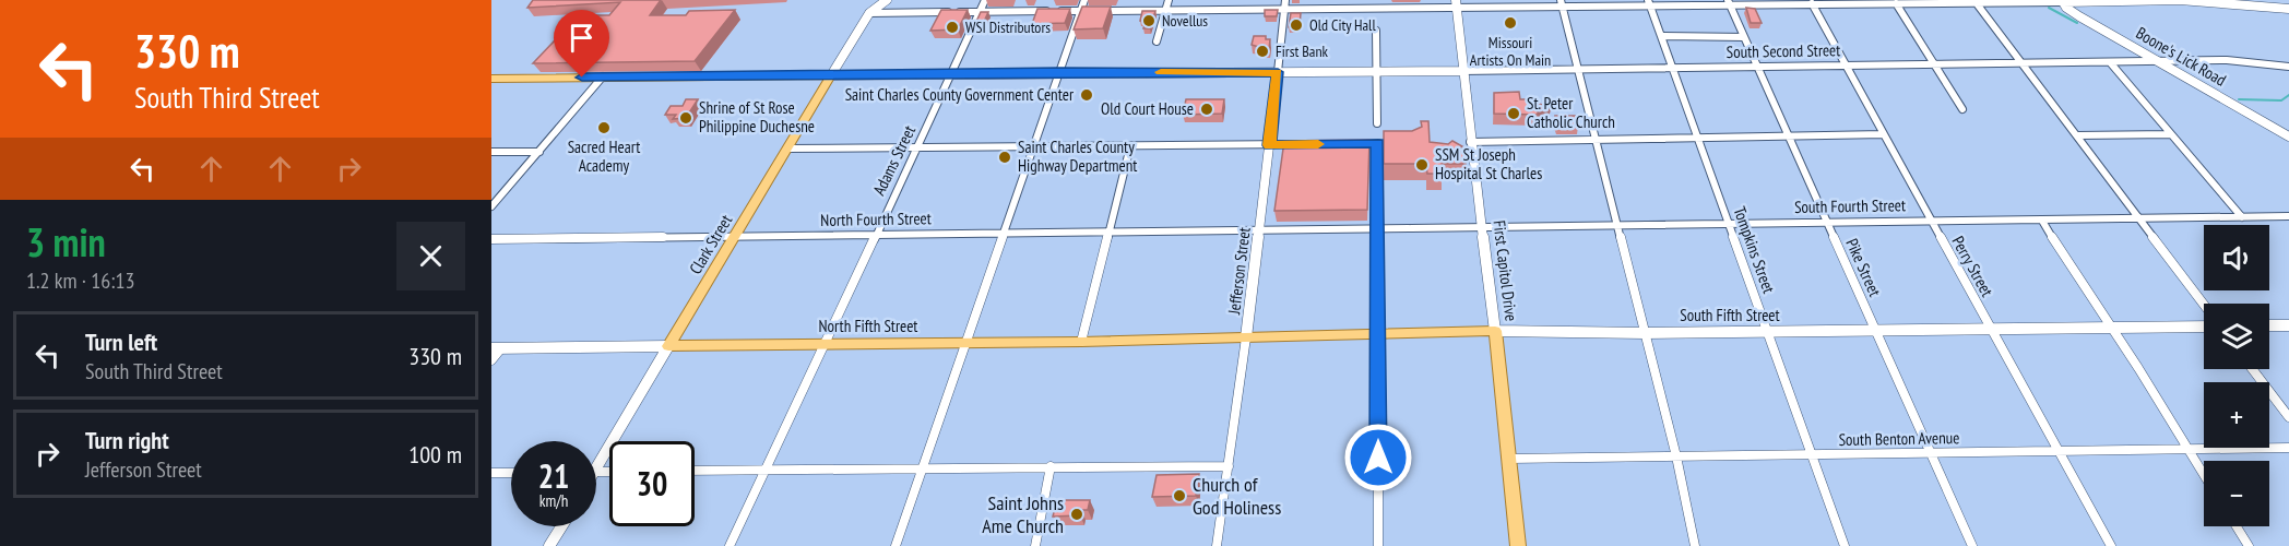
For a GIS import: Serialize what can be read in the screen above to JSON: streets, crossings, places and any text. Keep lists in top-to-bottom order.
{
  "streets": {
    "main road": [
      "South Second Street",
      "Boone's Lick Road",
      "Clark Street",
      "Jefferson Street",
      "First Capitol Drive",
      "South Fifth Street",
      "North Fifth Street"
    ],
    "street": [
      "Adams Street",
      "South Fourth Street",
      "North Fourth Street",
      "Tompkins Street",
      "Perry Street",
      "Pike Street",
      "South Benton Avenue"
    ]
  },
  "crossings": [
    ["South Second Street", "Boone's Lick Road"],
    ["South Second Street", "Adams Street"],
    ["South Second Street", "Clark Street"],
    ["South Second Street", "Tompkins Street"],
    ["South Second Street", "Perry Street"],
    ["South Second Street", "Pike Street"],
    ["South Second Street", "Jefferson Street"],
    ["South Second Street", "First Capitol Drive"],
    ["Adams Street", "North Fourth Street"],
    ["Adams Street", "North Fifth Street"],
    ["South Fourth Street", "North Fourth Street"],
    ["South Fourth Street", "Tompkins Street"],
    ["South Fourth Street", "Perry Street"],
    ["South Fourth Street", "Pike Street"],
    ["South Fourth Street", "Jefferson Street"],
    ["South Fourth Street", "First Capitol Drive"],
    ["North Fourth Street", "Clark Street"],
    ["North Fourth Street", "Jefferson Street"],
    ["Clark Street", "North Fifth Street"],
    ["Tompkins Street", "South Fifth Street"],
    ["Tompkins Street", "South Benton Avenue"],
    ["Perry Street", "South Fifth Street"],
    ["Perry Street", "South Benton Avenue"],
    ["Pike Street", "South Fifth Street"],
    ["Pike Street", "South Benton Avenue"],
    ["Jefferson Street", "South Fifth Street"],
    ["Jefferson Street", "North Fifth Street"],
    ["First Capitol Drive", "South Fifth Street"],
    ["First Capitol Drive", "South Benton Avenue"],
    ["South Fifth Street", "North Fifth Street"]
  ],
  "places": [
    "Novellus",
    "Missouri Artists On Main",
    "Old City Hall",
    "WSI Distributors",
    "First Bank",
    "Saint Charles County Government Center",
    "Old Court House",
    "St. Peter Catholic Church",
    "Shrine of St Rose Philippine Duchesne",
    "Sacred Heart Academy",
    "Saint Charles County Highway Department",
    "SSM St Joseph Hospital St Charles",
    "Church of God Holiness",
    "Saint Johns Ame Church"
  ],
  "page": {
    "turn": ["330 m", "South Third Street"],
    "heading": ["3 min", "1.2 km · 16:13"],
    "map_buttons": ["+", "−"],
    "list": [
      {
        "name": "Turn left",
        "note": "South Third Street",
        "value": "330 m"
      },
      {
        "name": "Turn right",
        "note": "Jefferson Street",
        "value": "100 m"
      }
    ],
    "speed": "21 km/h",
    "limit": "30"
  }
}
